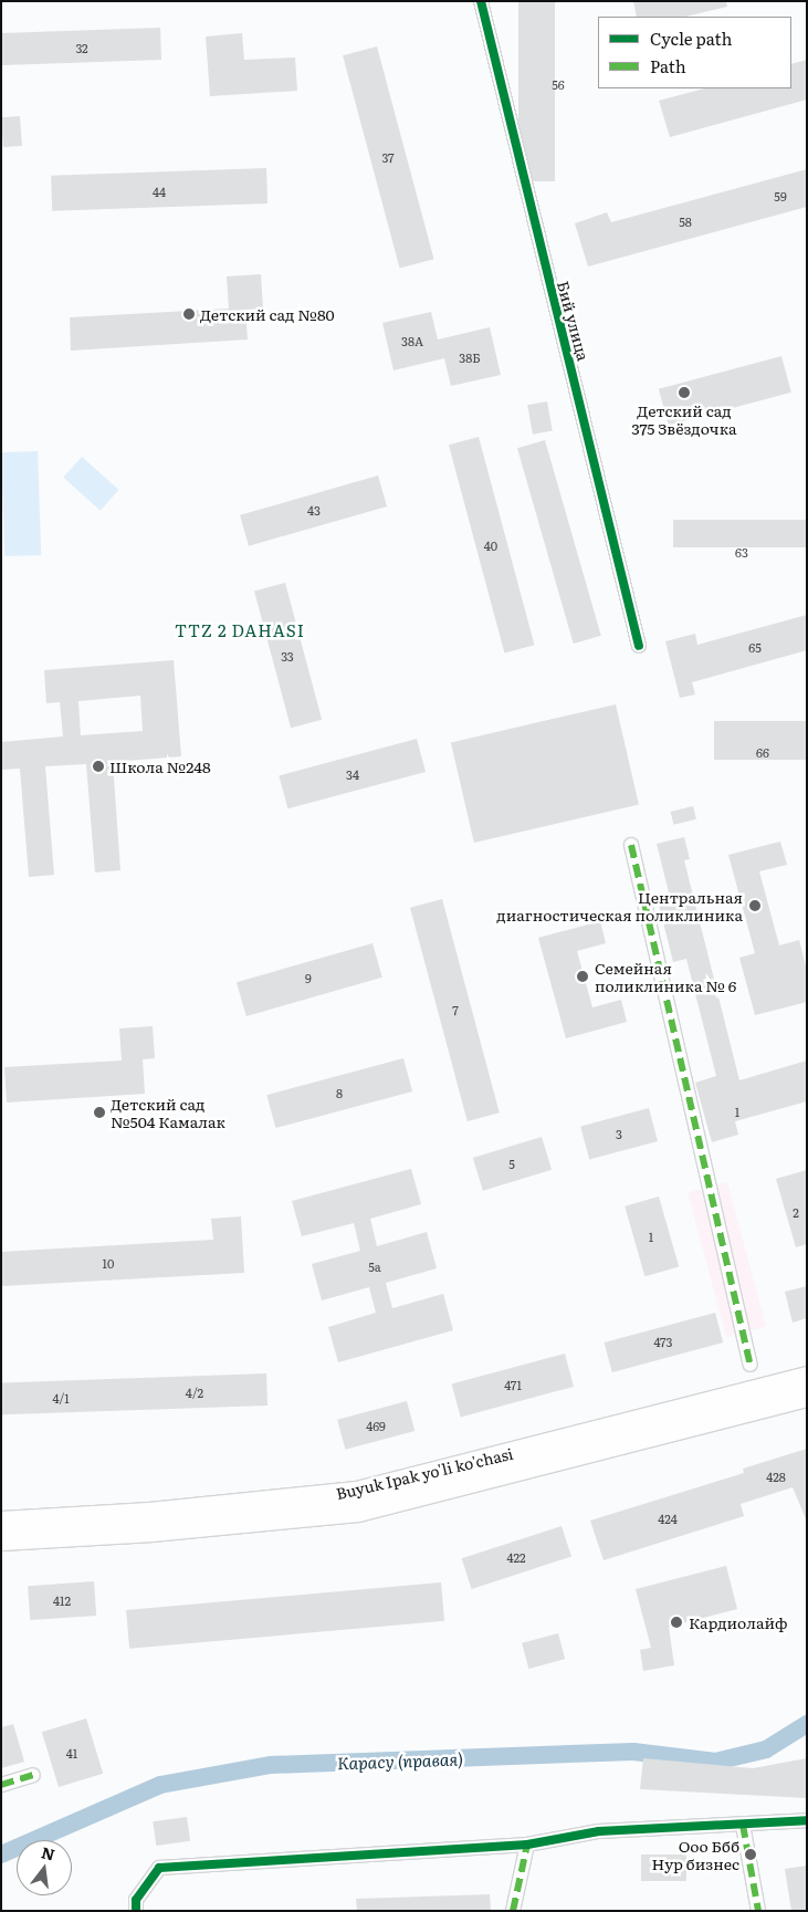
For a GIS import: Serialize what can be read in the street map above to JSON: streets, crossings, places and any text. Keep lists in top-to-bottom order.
{
  "streets": {
    "main road": ["Buyuk Ipak yo'li ko'chasi"],
    "street": ["Бий улица"]
  },
  "districts": ["TTZ 2 DAHASI"],
  "water": ["Карасу (правая)"],
  "places": [
    "Детский сад №80",
    "Детский сад 375 Звёздочка",
    "Школа №248",
    "Центральная диагностическая поликлиника",
    "Семейная поликлиника № 6",
    "Детский сад №504 Камалак",
    "Кардиолайф",
    "Ооо Ббб Нур бизнес"
  ],
  "house_numbers": [
    "32",
    "56",
    "37",
    "44",
    "59",
    "58",
    "38A",
    "38Б",
    "43",
    "40",
    "63",
    "65",
    "33",
    "66",
    "34",
    "9",
    "7",
    "8",
    "1",
    "3",
    "5",
    "2",
    "1",
    "10",
    "5а",
    "473",
    "471",
    "4/2",
    "4/1",
    "469",
    "428",
    "424",
    "422",
    "412",
    "41"
  ],
  "legend": ["Cycle path", "Path"],
  "north": "top"
}
